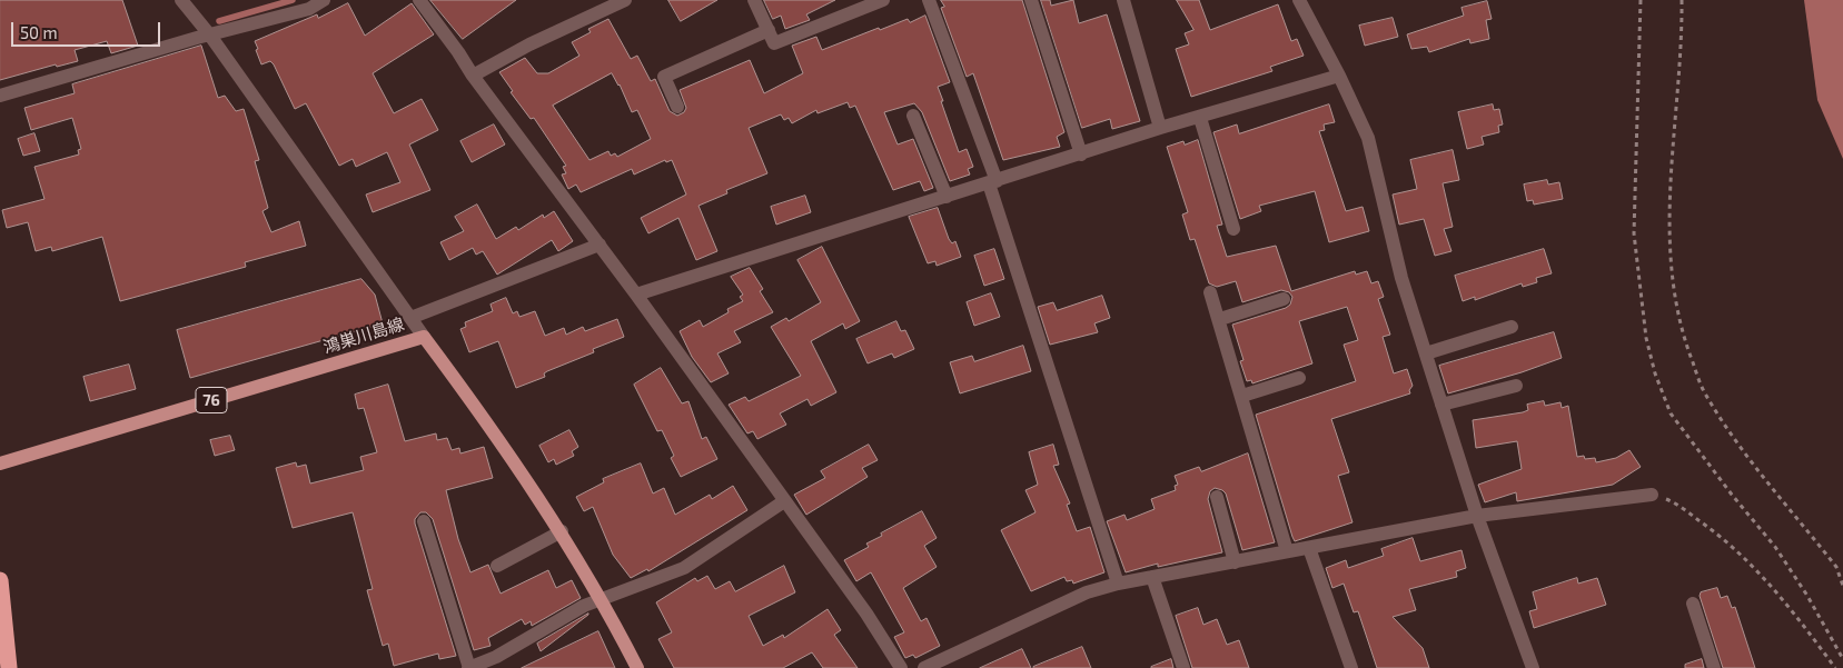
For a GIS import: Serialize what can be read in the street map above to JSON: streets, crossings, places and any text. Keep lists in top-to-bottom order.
{
  "streets": {
    "main road": ["鴻巣川島線", "76"]
  },
  "scale_bar": "50 m"
}
